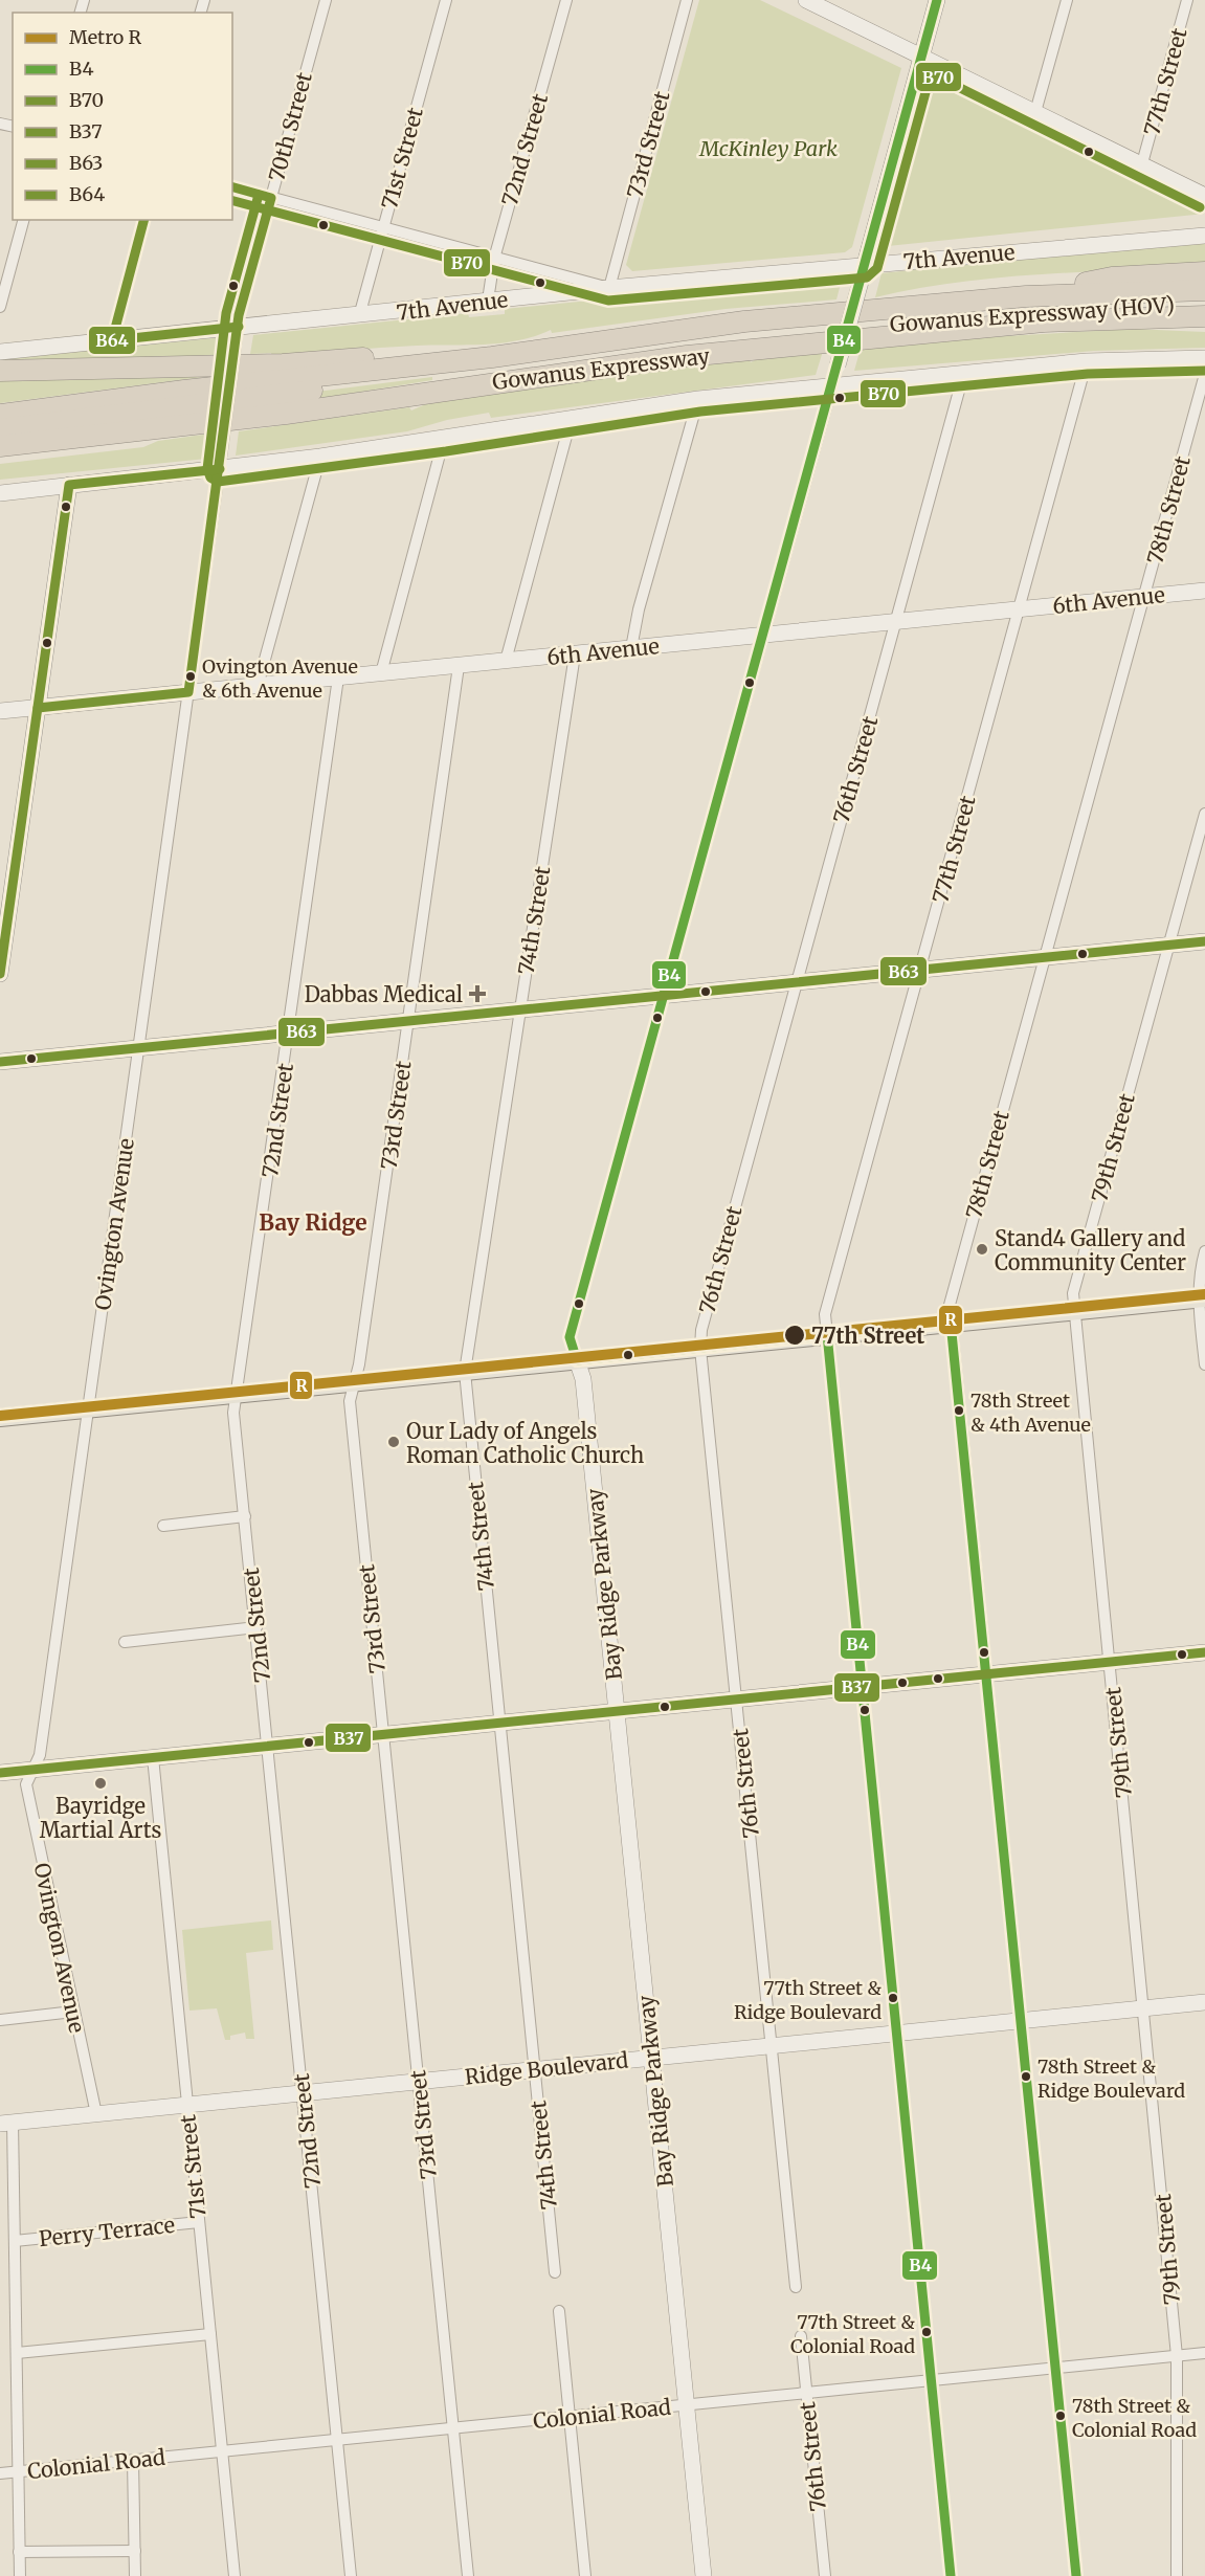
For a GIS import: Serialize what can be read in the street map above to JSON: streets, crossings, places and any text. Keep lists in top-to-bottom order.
{
  "streets": {
    "highway": ["Gowanus Expressway (HOV)", "Gowanus Expressway"],
    "street": [
      "77th Street",
      "70th Street",
      "73rd Street",
      "72nd Street",
      "71st Street",
      "7th Avenue",
      "78th Street",
      "6th Avenue",
      "76th Street",
      "74th Street",
      "79th Street",
      "Ovington Avenue",
      "Bay Ridge Parkway",
      "Ridge Boulevard",
      "Perry Terrace",
      "Colonial Road"
    ]
  },
  "crossings": [
    ["77th Street", "6th Avenue"],
    ["77th Street", "Ridge Boulevard"],
    ["77th Street", "Colonial Road"],
    ["70th Street", "7th Avenue"],
    ["70th Street", "Ovington Avenue"],
    ["73rd Street", "7th Avenue"],
    ["73rd Street", "6th Avenue"],
    ["73rd Street", "Ridge Boulevard"],
    ["73rd Street", "Colonial Road"],
    ["72nd Street", "7th Avenue"],
    ["72nd Street", "6th Avenue"],
    ["72nd Street", "Ridge Boulevard"],
    ["72nd Street", "Colonial Road"],
    ["71st Street", "7th Avenue"],
    ["71st Street", "Ridge Boulevard"],
    ["71st Street", "Perry Terrace"],
    ["71st Street", "Colonial Road"],
    ["7th Avenue", "Ovington Avenue"],
    ["7th Avenue", "Bay Ridge Parkway"],
    ["78th Street", "6th Avenue"],
    ["78th Street", "Ridge Boulevard"],
    ["78th Street", "Colonial Road"],
    ["6th Avenue", "76th Street"],
    ["6th Avenue", "74th Street"],
    ["6th Avenue", "Ovington Avenue"],
    ["6th Avenue", "Bay Ridge Parkway"],
    ["76th Street", "Ridge Boulevard"],
    ["76th Street", "Colonial Road"],
    ["74th Street", "Ridge Boulevard"],
    ["79th Street", "Ridge Boulevard"],
    ["79th Street", "Colonial Road"],
    ["Ovington Avenue", "Ridge Boulevard"],
    ["Bay Ridge Parkway", "Ridge Boulevard"],
    ["Bay Ridge Parkway", "Colonial Road"]
  ],
  "districts": ["Bay Ridge"],
  "parks": ["McKinley Park"],
  "places": {
    "other": [
      "Ovington Avenue & 6th Avenue",
      "Stand4 Gallery and Community Center",
      "77th Street",
      "78th Street & 4th Avenue",
      "Our Lady of Angels Roman Catholic Church",
      "Bayridge Martial Arts",
      "77th Street & Ridge Boulevard",
      "78th Street & Ridge Boulevard",
      "77th Street & Colonial Road",
      "78th Street & Colonial Road"
    ],
    "health": ["Dabbas Medical"]
  },
  "lines": [
    "transit line B4",
    "transit line B70",
    "transit line B64",
    "transit line B63",
    "metro line R",
    "transit line B37"
  ],
  "legend": [
    "Metro R",
    "B4",
    "B70",
    "B37",
    "B63",
    "B64"
  ]
}
